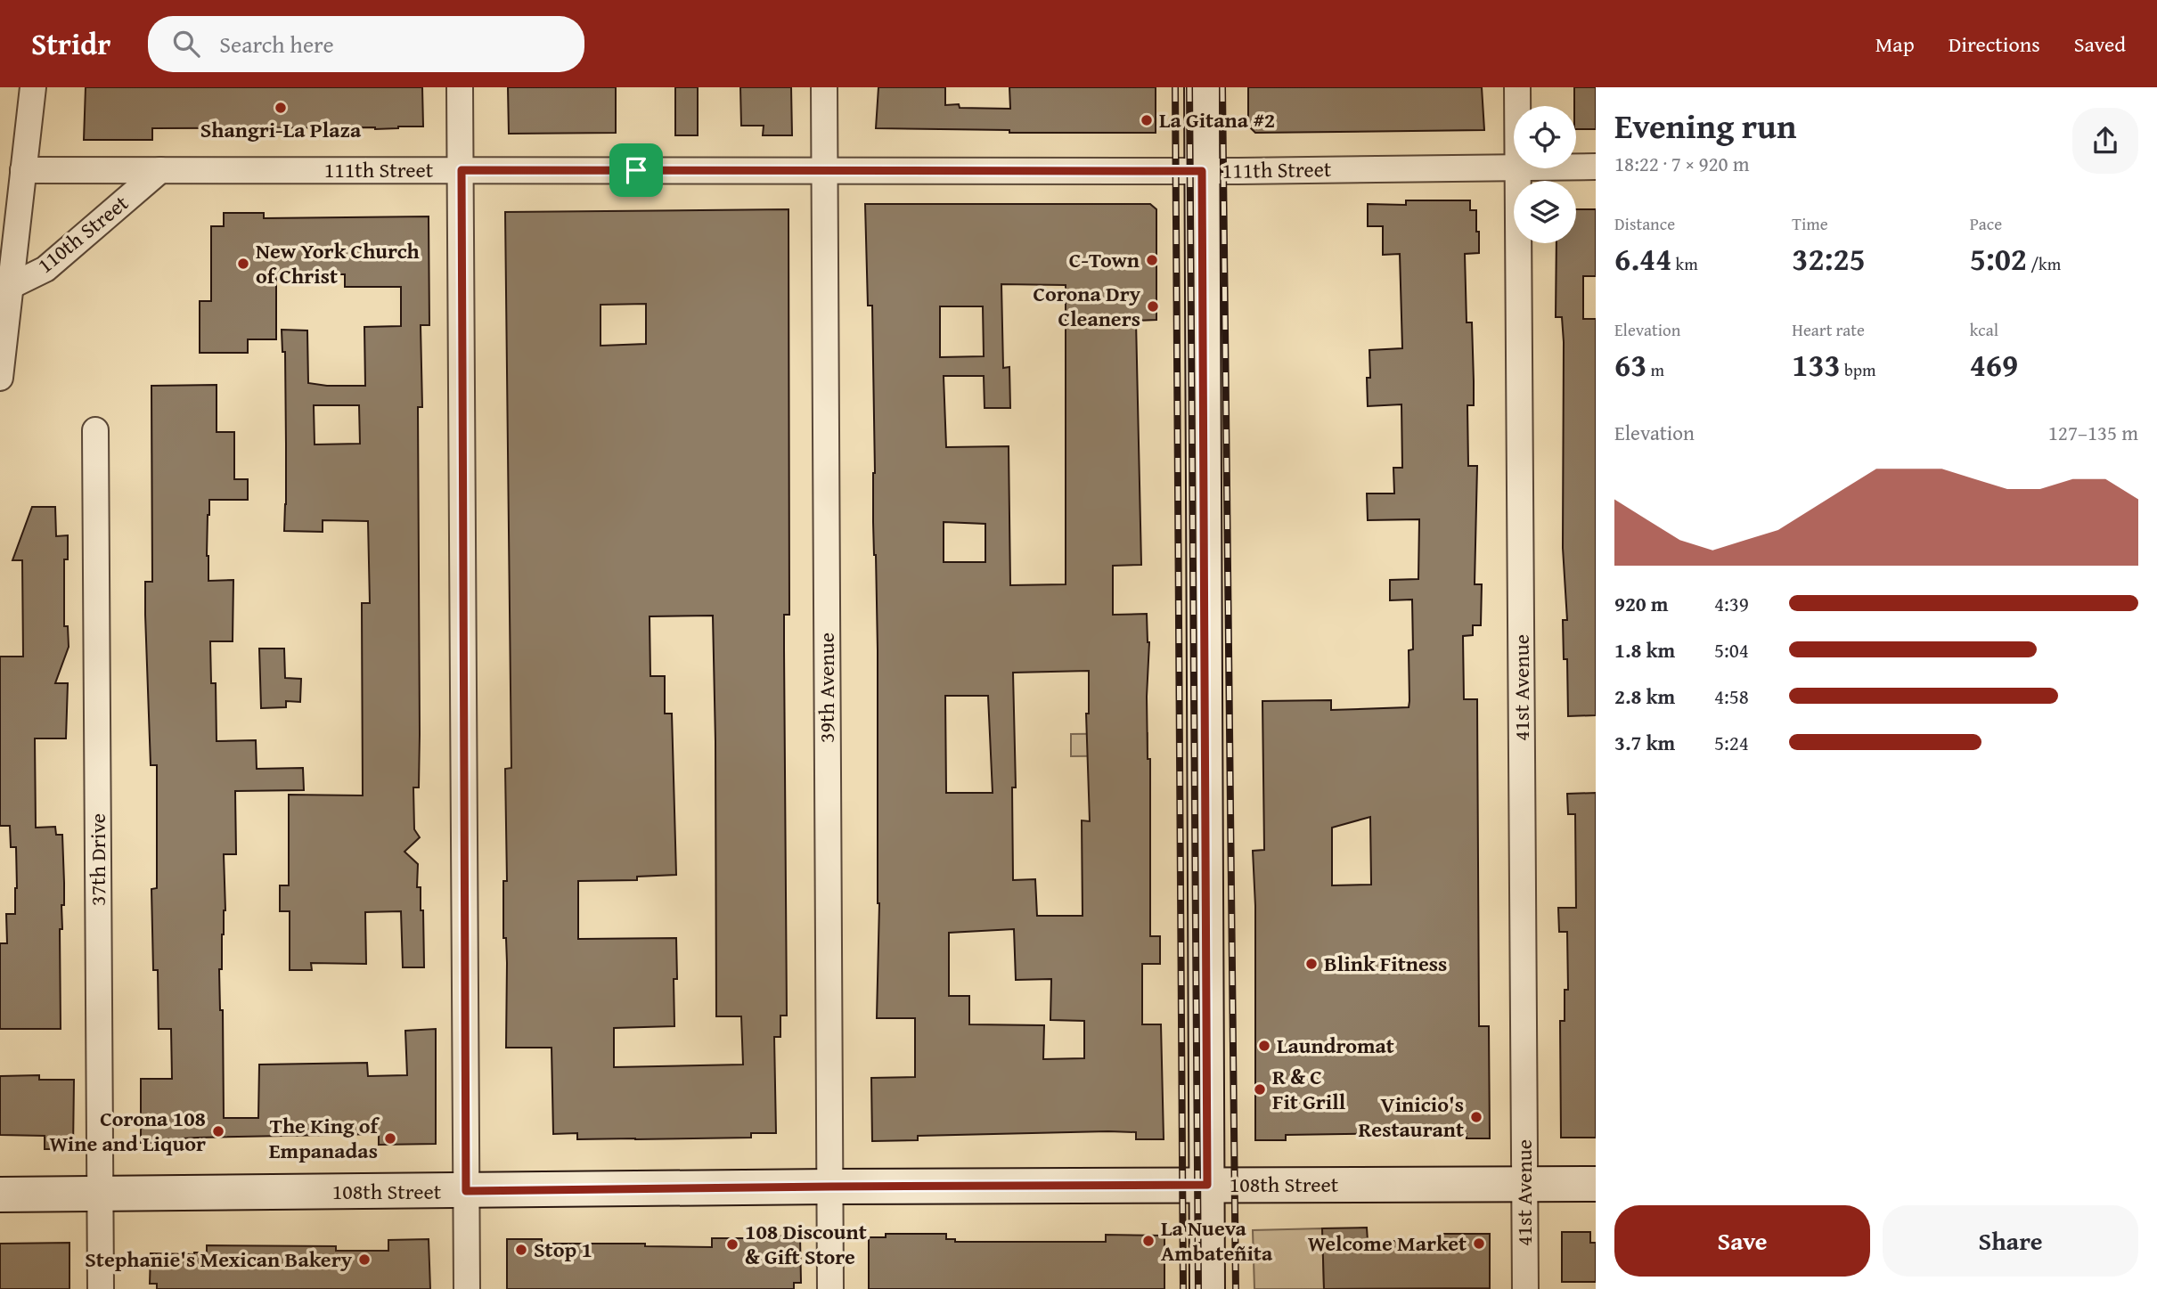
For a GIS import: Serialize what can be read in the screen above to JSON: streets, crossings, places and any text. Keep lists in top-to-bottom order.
{
  "streets": {
    "main road": ["108th Street"],
    "street": [
      "111th Street",
      "110th Street",
      "39th Avenue",
      "41st Avenue",
      "37th Drive"
    ]
  },
  "crossings": [
    ["111th Street", "110th Street"],
    ["111th Street", "39th Avenue"],
    ["39th Avenue", "108th Street"],
    ["41st Avenue", "108th Street"],
    ["37th Drive", "108th Street"]
  ],
  "places": [
    "Shangri-La Plaza",
    "La Gitana #2",
    "C-Town",
    "New York Church of Christ",
    "Corona Dry Cleaners",
    "Blink Fitness",
    "Laundromat",
    "R & C Fit Grill",
    "Vinicio's Restaurant",
    "Corona 108 Wine and Liquor",
    "The King of Empanadas",
    "La Nueva Ambateñita",
    "Welcome Market",
    "108 Discount & Gift Store",
    "Stop 1",
    "Stephanie's Mexican Bakery"
  ],
  "page": {
    "header": "Stridr",
    "search": "Search here",
    "nav": ["Map", "Directions", "Saved"],
    "heading": ["Evening run", "18:22 · 7 × 920 m"],
    "stats": [
      ["Distance", "6.44 km"],
      ["Time", "32:25"],
      ["Pace", "5:02 /km"],
      ["Elevation", "63 m"],
      ["Heart rate", "133 bpm"],
      ["kcal", "469"]
    ],
    "chart": ["Elevation", "127–135 m"],
    "list": [
      {
        "name": "920 m",
        "note": "4:39"
      },
      {
        "name": "1.8 km",
        "note": "5:04"
      },
      {
        "name": "2.8 km",
        "note": "4:58"
      },
      {
        "name": "3.7 km",
        "note": "5:24"
      }
    ],
    "buttons": ["Save", "Share"]
  }
}
